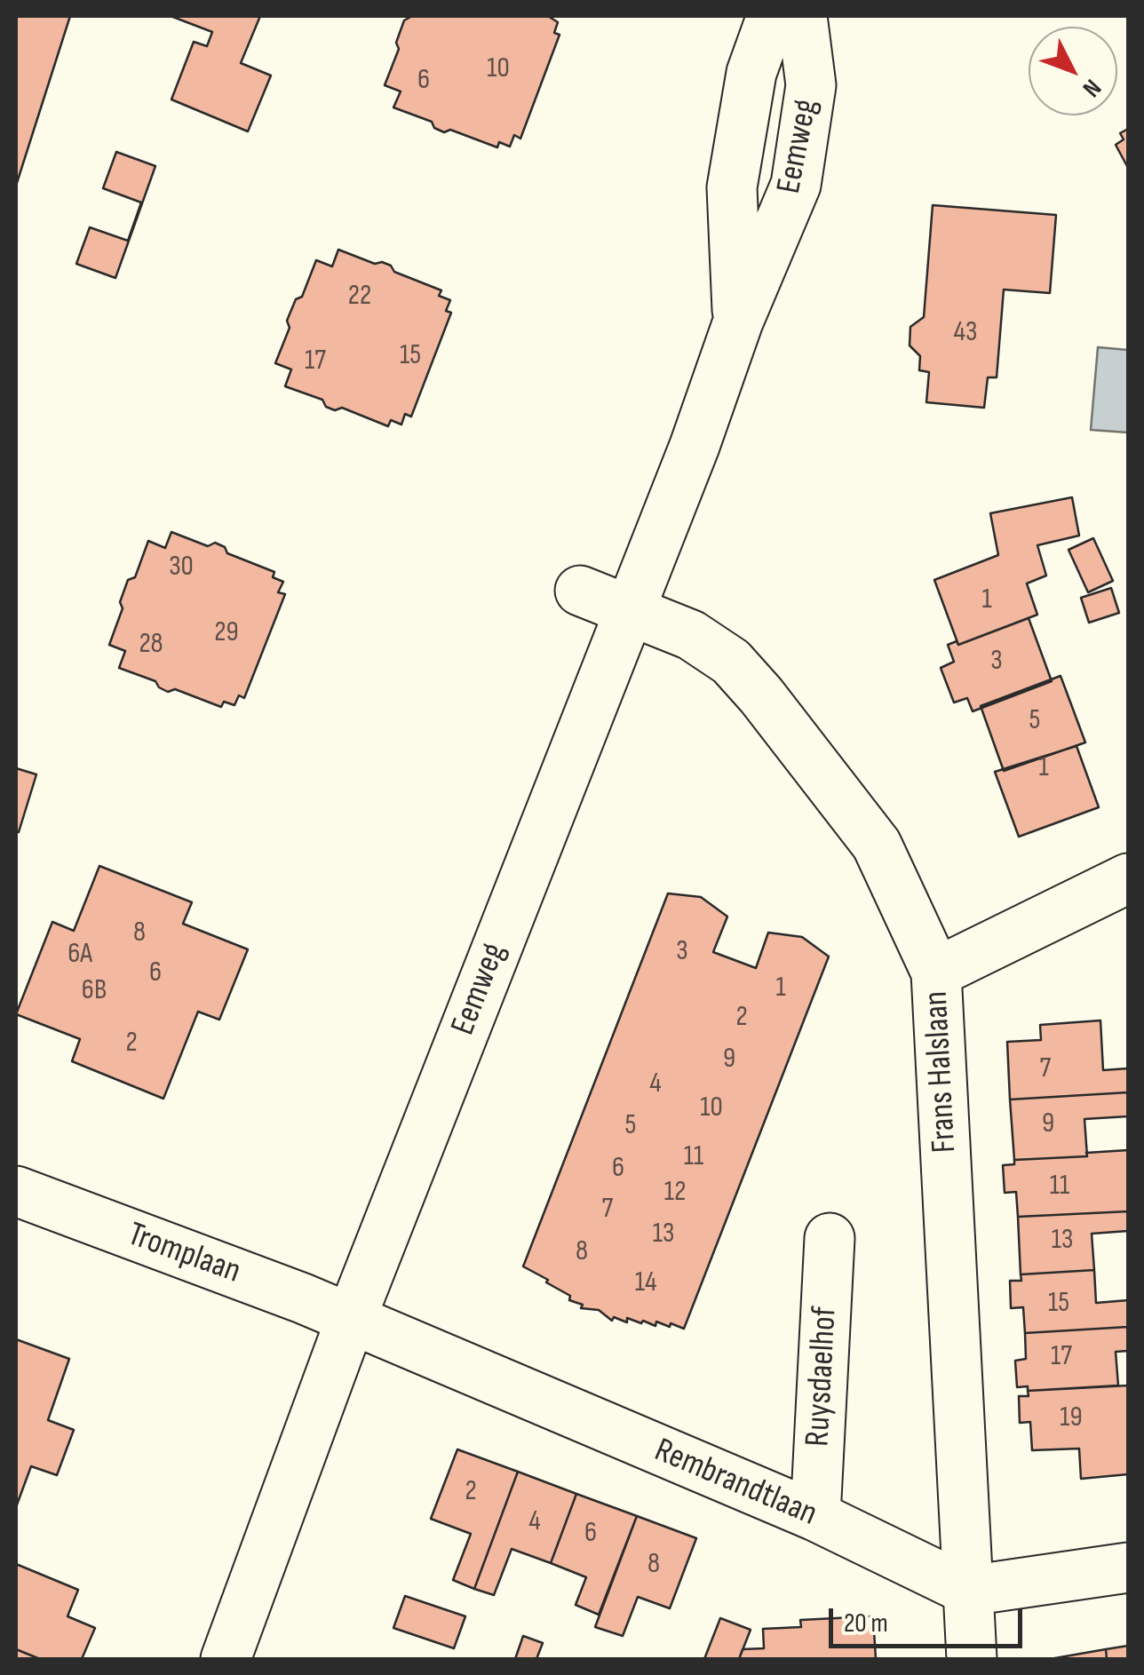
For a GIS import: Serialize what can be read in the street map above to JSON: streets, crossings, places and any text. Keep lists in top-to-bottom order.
{
  "streets": {
    "street": [
      "Eemweg",
      "Frans Halslaan",
      "Tromplaan",
      "Ruysdaelhof",
      "Rembrandtlaan"
    ]
  },
  "crossings": [
    ["Eemweg", "Frans Halslaan"],
    ["Eemweg", "Tromplaan"],
    ["Eemweg", "Rembrandtlaan"],
    ["Frans Halslaan", "Rembrandtlaan"],
    ["Tromplaan", "Rembrandtlaan"],
    ["Ruysdaelhof", "Rembrandtlaan"]
  ],
  "house_numbers": [
    "10",
    "6",
    "22",
    "43",
    "15",
    "17",
    "30",
    "1",
    "29",
    "28",
    "3",
    "5",
    "1",
    "8",
    "3",
    "6A",
    "6",
    "1",
    "6B",
    "2",
    "2",
    "9",
    "7",
    "4",
    "10",
    "9",
    "5",
    "11",
    "6",
    "11",
    "12",
    "7",
    "13",
    "13",
    "8",
    "14",
    "15",
    "17",
    "19",
    "2",
    "4",
    "6",
    "8"
  ],
  "scale_bar": "20 m",
  "north": "bottom right"
}
